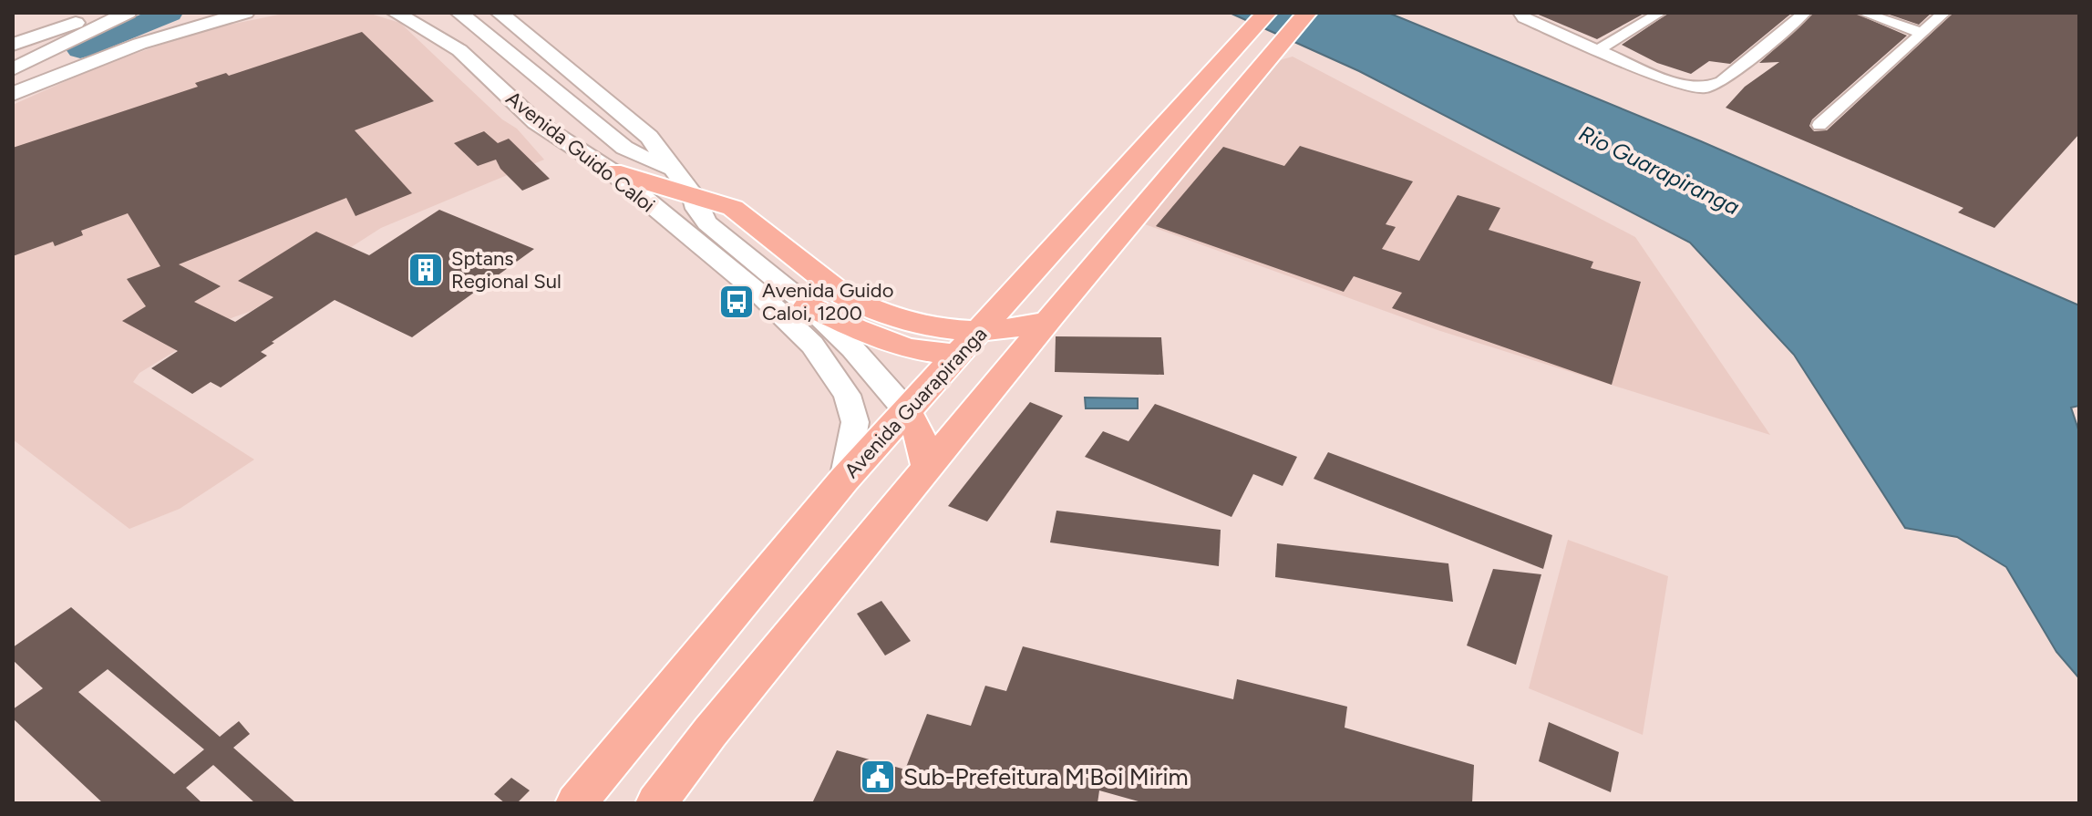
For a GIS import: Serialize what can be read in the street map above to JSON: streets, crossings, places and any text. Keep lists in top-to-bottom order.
{
  "streets": {
    "main road": ["Avenida Guido Caloi", "Avenida Guarapiranga"]
  },
  "crossings": [
    ["Avenida Guido Caloi", "Avenida Guarapiranga"]
  ],
  "water": ["Rio Guarapiranga"],
  "places": {
    "building": ["Sptans Regional Sul"],
    "bus stop": ["Avenida Guido Caloi, 1200"],
    "public building": ["Sub-Prefeitura M'Boi Mirim"]
  }
}
